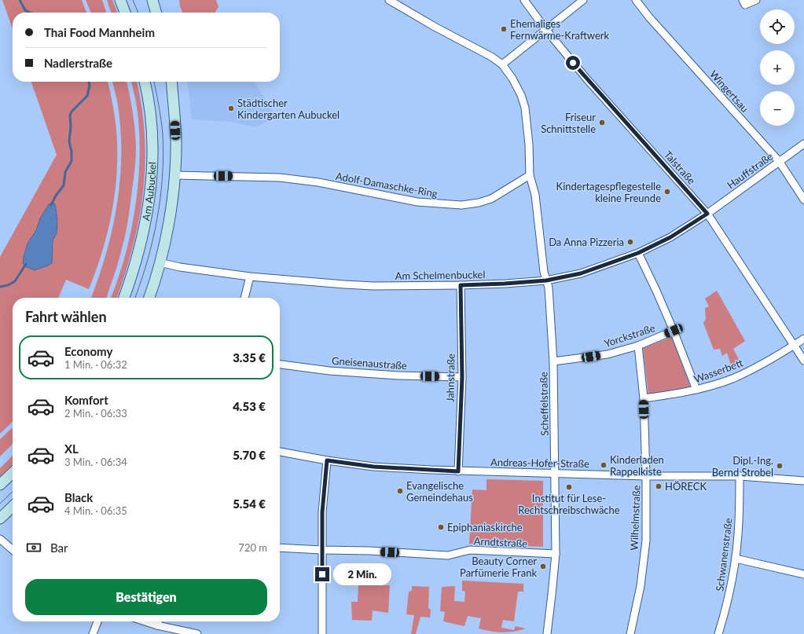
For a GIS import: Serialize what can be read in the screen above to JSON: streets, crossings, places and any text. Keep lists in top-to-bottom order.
{
  "streets": {
    "main road": ["Am Aubuckel"],
    "street": [
      "Wingertsau",
      "Talstraße",
      "Hauffstraße",
      "Adolf-Damaschke-Ring",
      "Am Schelmenbuckel",
      "Yorckstraße",
      "Gneisenaustraße",
      "Wasserbett",
      "Jahnstraße",
      "Scheffelstraße",
      "Andreas-Hofer-Straße",
      "Wilhelmstraße",
      "Arndtstraße",
      "Schwanenstraße"
    ]
  },
  "crossings": [
    ["Wingertsau", "Hauffstraße"],
    ["Talstraße", "Hauffstraße"],
    ["Talstraße", "Am Schelmenbuckel"],
    ["Talstraße", "Wasserbett"],
    ["Hauffstraße", "Am Schelmenbuckel"],
    ["Adolf-Damaschke-Ring", "Scheffelstraße"],
    ["Am Schelmenbuckel", "Jahnstraße"],
    ["Am Schelmenbuckel", "Scheffelstraße"],
    ["Yorckstraße", "Scheffelstraße"],
    ["Yorckstraße", "Wilhelmstraße"],
    ["Gneisenaustraße", "Jahnstraße"],
    ["Wasserbett", "Wilhelmstraße"],
    ["Jahnstraße", "Andreas-Hofer-Straße"],
    ["Scheffelstraße", "Andreas-Hofer-Straße"],
    ["Scheffelstraße", "Arndtstraße"],
    ["Andreas-Hofer-Straße", "Wilhelmstraße"],
    ["Andreas-Hofer-Straße", "Schwanenstraße"]
  ],
  "places": [
    "Ehemaliges Fernwärme-Kraftwerk",
    "Städtischer Kindergarten Aubuckel",
    "Friseur Schnittstelle",
    "Kindertagespflegestelle kleine Freunde",
    "Da Anna Pizzeria",
    "Kinderladen Rappelkiste",
    "Dipl.-Ing. Bernd Strobel",
    "HÖRECK",
    "Institut für Lese- Rechtschreibschwäche",
    "Evangelische Gemeindehaus",
    "Epiphaniaskirche",
    "Beauty Corner Parfümerie Frank"
  ],
  "page": {
    "map_buttons": ["+", "−"],
    "banner": ["Thai Food Mannheim", "Nadlerstraße"],
    "heading": "Fahrt wählen",
    "list": [
      {
        "name": "Economy",
        "note": "1 Min. · 06:32",
        "value": "3.35 €"
      },
      {
        "name": "Komfort",
        "note": "2 Min. · 06:33",
        "value": "4.53 €"
      },
      {
        "name": "XL",
        "note": "3 Min. · 06:34",
        "value": "5.70 €"
      },
      {
        "name": "Black",
        "note": "4 Min. · 06:35",
        "value": "5.54 €"
      }
    ],
    "pay": ["Bar", "720 m"],
    "bubble": "2 Min.",
    "buttons": "Bestätigen"
  }
}
